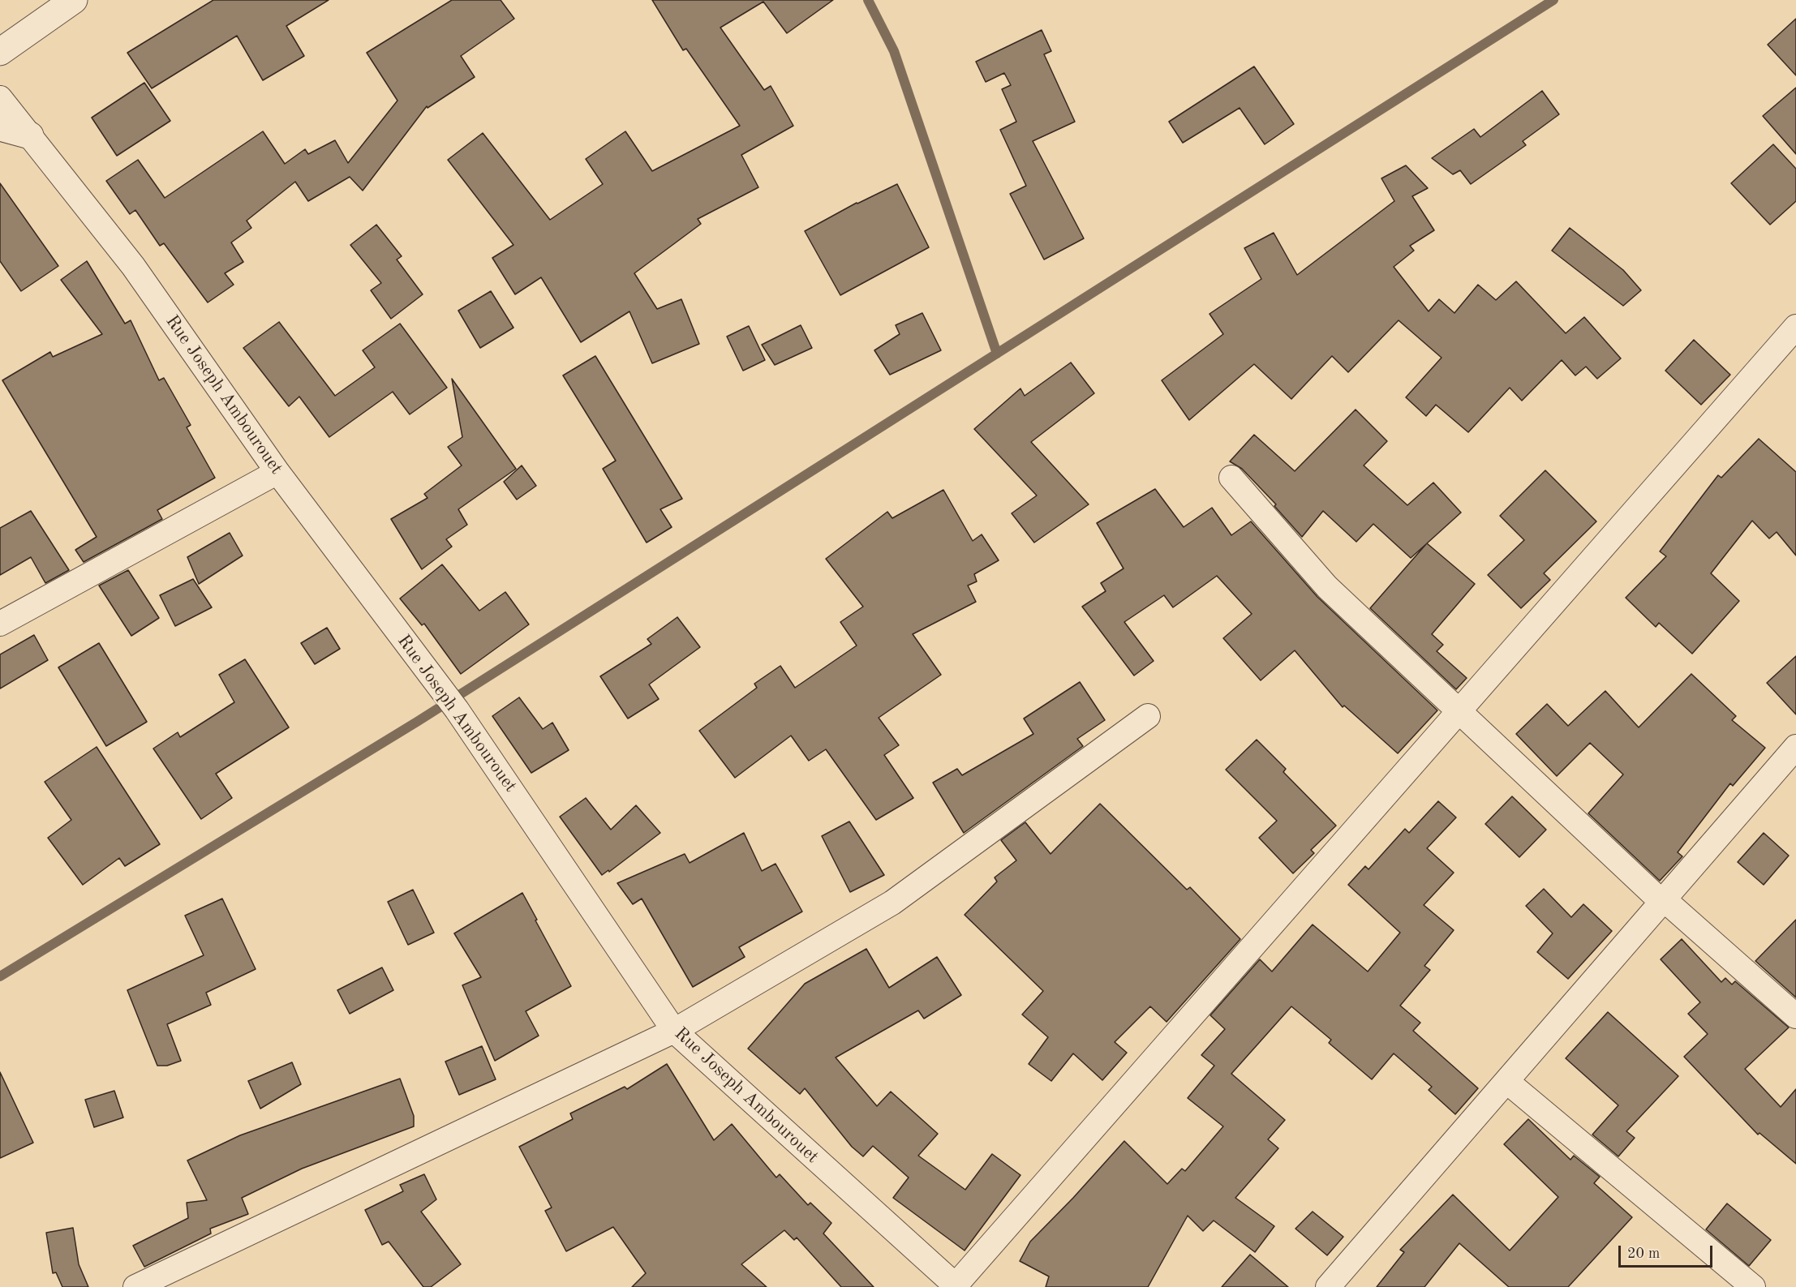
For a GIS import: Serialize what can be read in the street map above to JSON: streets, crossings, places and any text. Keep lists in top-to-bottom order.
{
  "streets": {
    "street": ["Rue Joseph Ambourouet"]
  },
  "scale_bar": "20 m"
}
